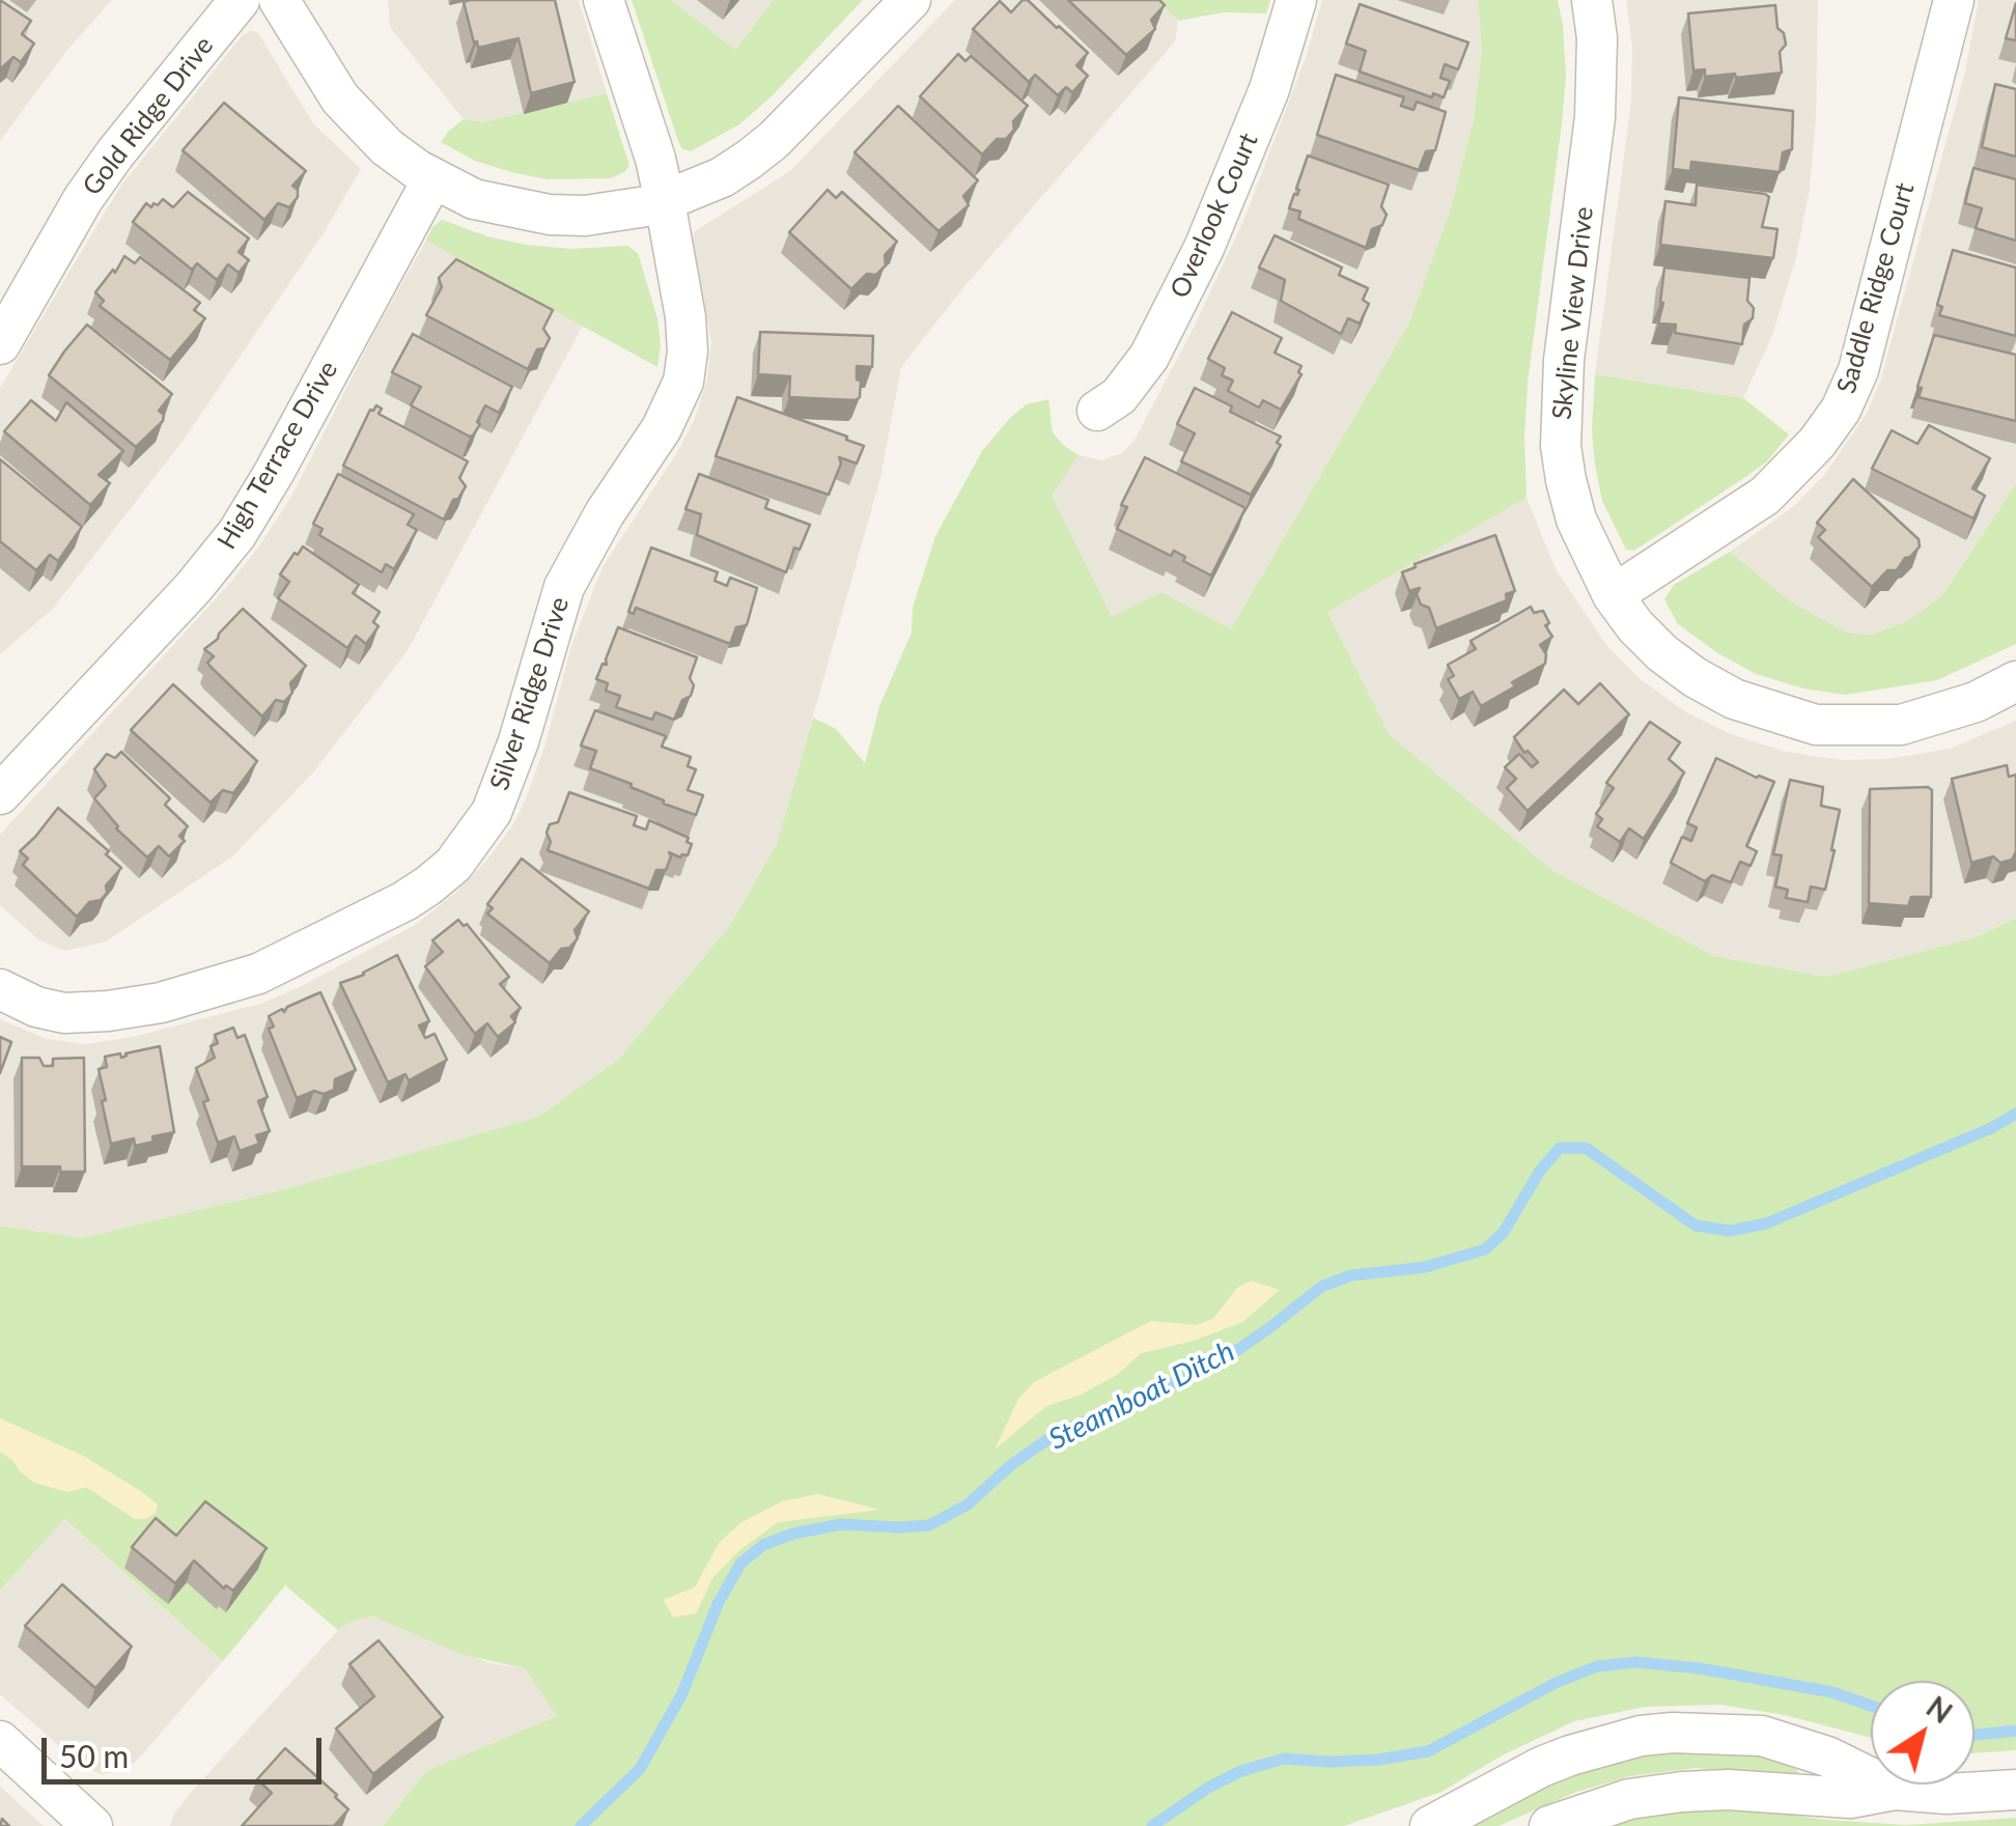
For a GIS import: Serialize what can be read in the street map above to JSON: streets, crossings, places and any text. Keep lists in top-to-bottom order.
{
  "streets": {
    "street": [
      "Gold Ridge Drive",
      "Overlook Court",
      "Saddle Ridge Court",
      "Skyline View Drive",
      "High Terrace Drive",
      "Silver Ridge Drive"
    ]
  },
  "crossings": [
    ["Saddle Ridge Court", "Skyline View Drive"]
  ],
  "water": ["Steamboat Ditch"],
  "scale_bar": "50 m",
  "north": "top right"
}
